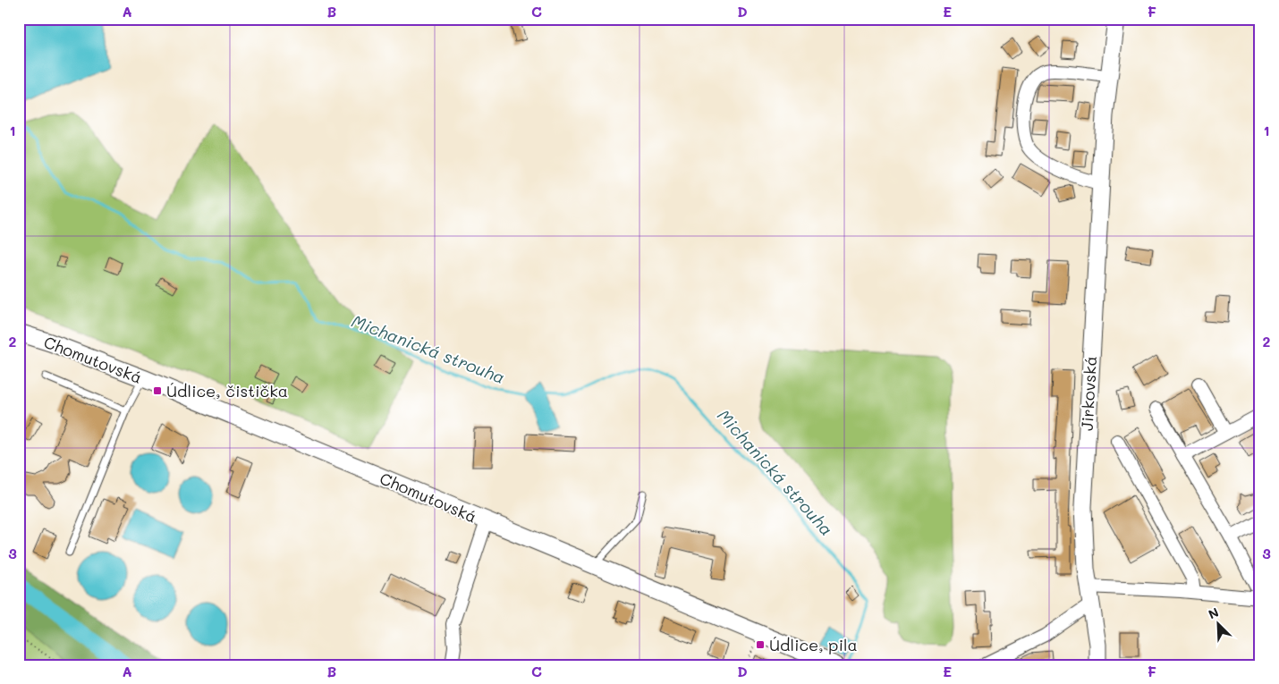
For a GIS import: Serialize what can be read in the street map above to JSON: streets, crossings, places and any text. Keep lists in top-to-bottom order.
{
  "streets": {
    "street": ["Chomutovská", "Jirkovská"]
  },
  "water": ["Michanická strouha"],
  "places": {
    "transit": ["Údlice, čistička", "Údlice, pila"]
  },
  "north": "top left",
  "grid": {
    "columns": [
      "A",
      "B",
      "C",
      "D",
      "E",
      "F"
    ],
    "rows": ["1", "2", "3"]
  }
}
